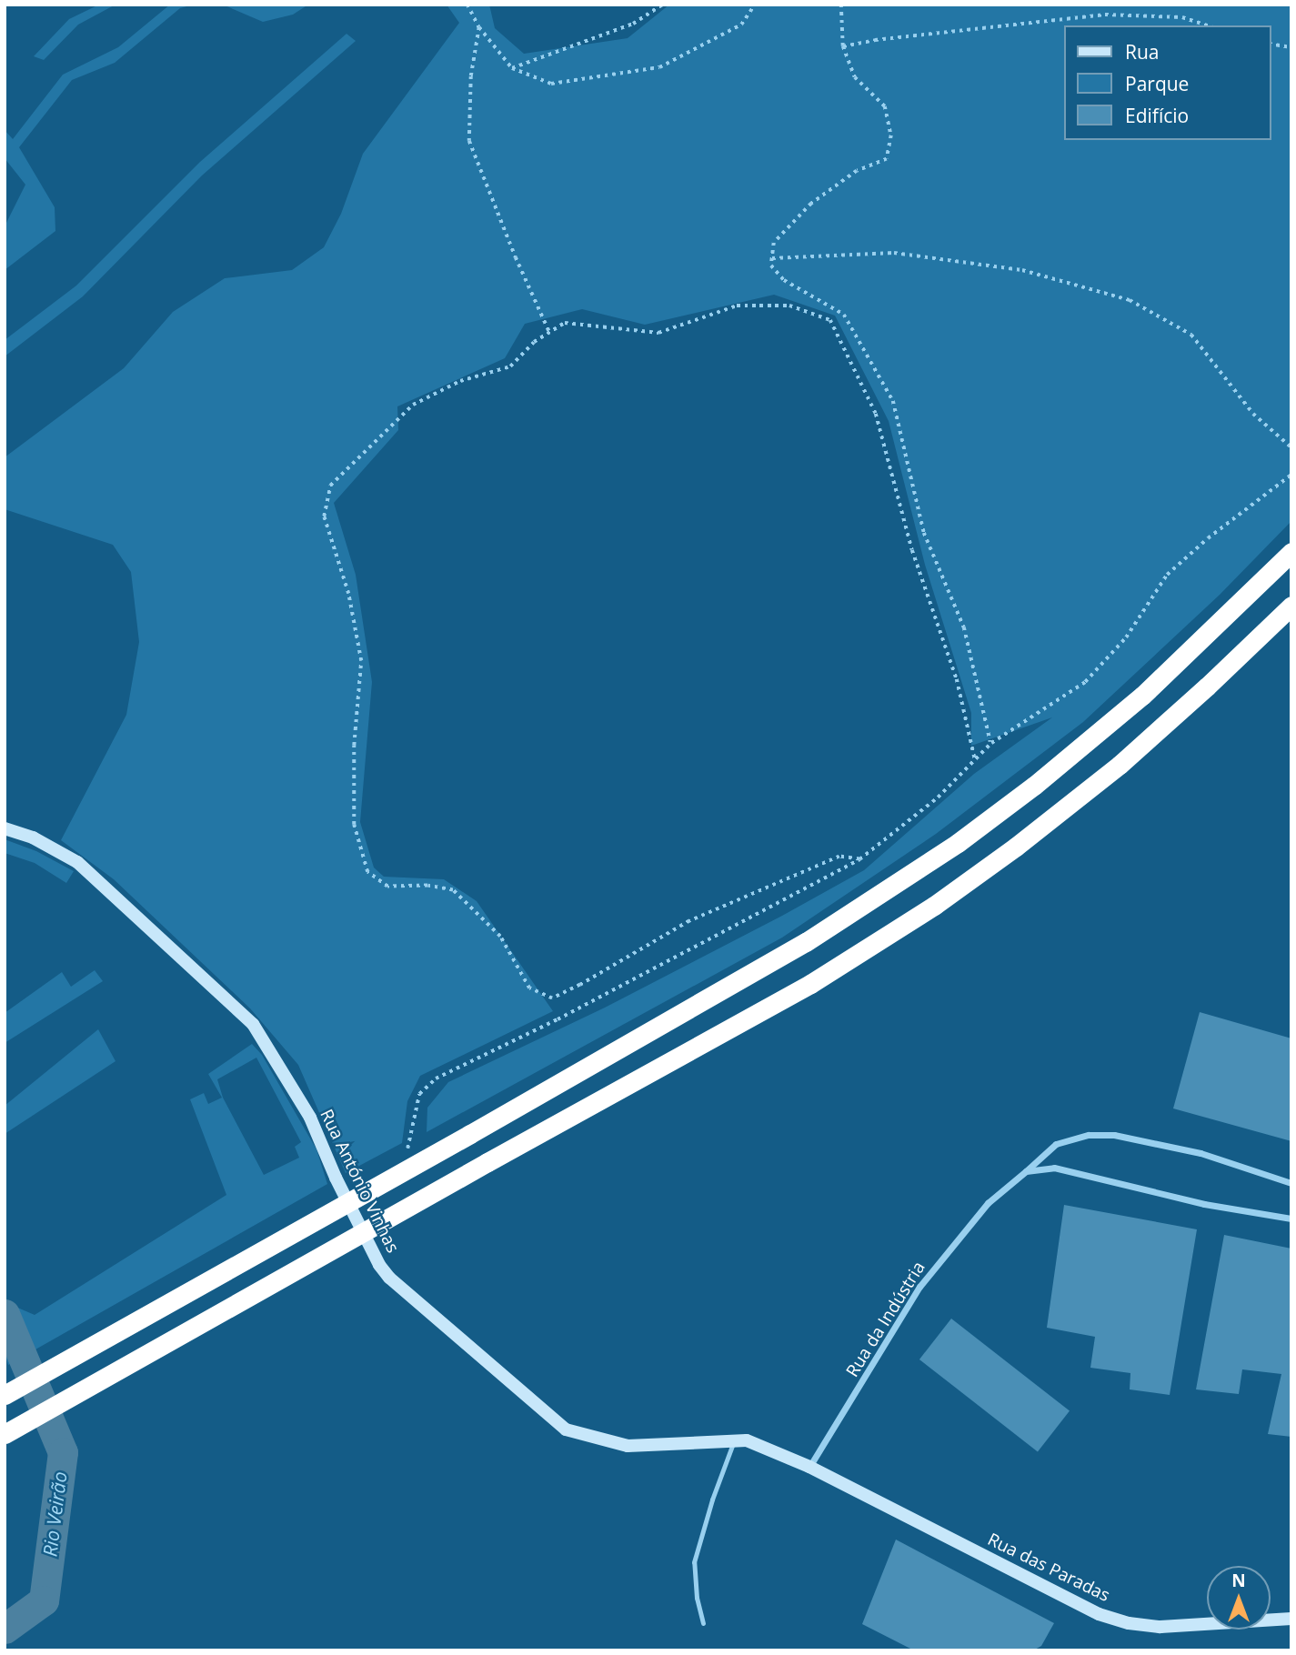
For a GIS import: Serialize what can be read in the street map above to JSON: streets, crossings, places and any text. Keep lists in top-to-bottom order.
{
  "streets": {
    "street": ["Rua António Vinhas", "Rua da Indústria", "Rua das Paradas"]
  },
  "crossings": [
    ["Rua António Vinhas", "Rua da Indústria"],
    ["Rua António Vinhas", "Rua das Paradas"],
    ["Rua da Indústria", "Rua das Paradas"]
  ],
  "water": ["Rio Veirão"],
  "legend": ["Rua", "Parque", "Edifício"],
  "north": "top"
}
